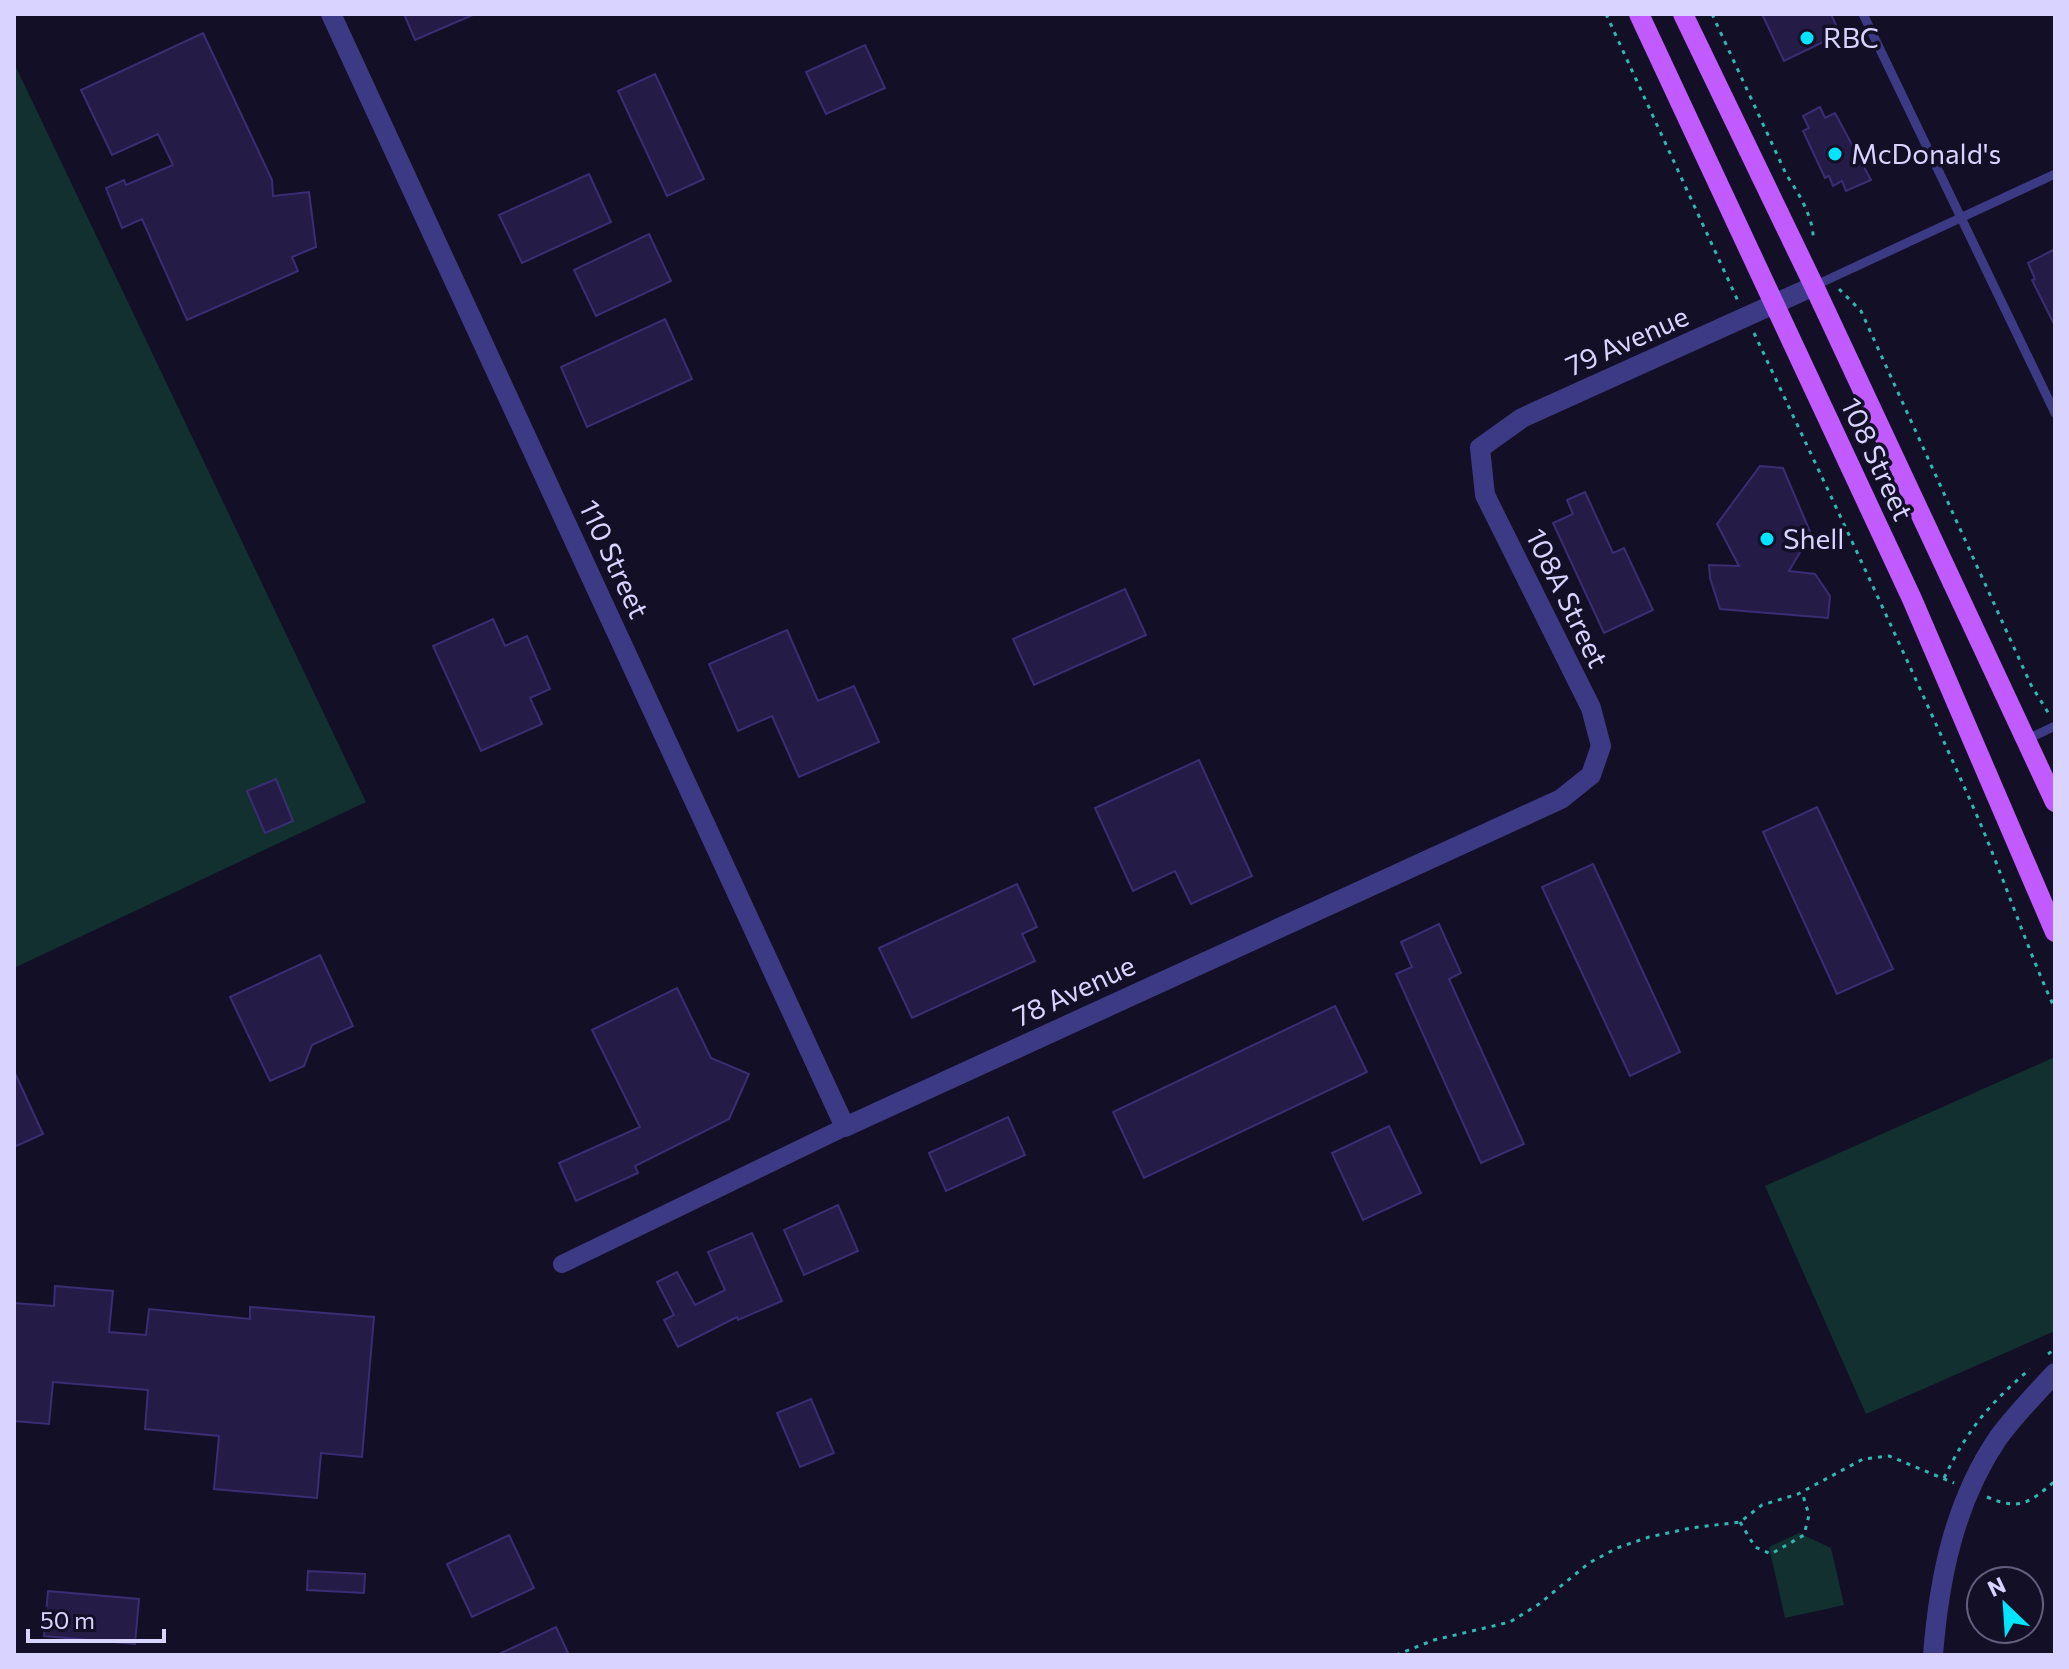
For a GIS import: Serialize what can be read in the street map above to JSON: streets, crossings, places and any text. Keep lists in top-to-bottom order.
{
  "streets": {
    "main road": ["108 Street"],
    "street": [
      "79 Avenue",
      "110 Street",
      "108A Street",
      "78 Avenue"
    ]
  },
  "crossings": [
    ["79 Avenue", "108 Street"],
    ["79 Avenue", "108A Street"],
    ["110 Street", "78 Avenue"],
    ["108A Street", "78 Avenue"]
  ],
  "places": ["RBC", "McDonald's", "Shell"],
  "scale_bar": "50 m",
  "north": "top left"
}
